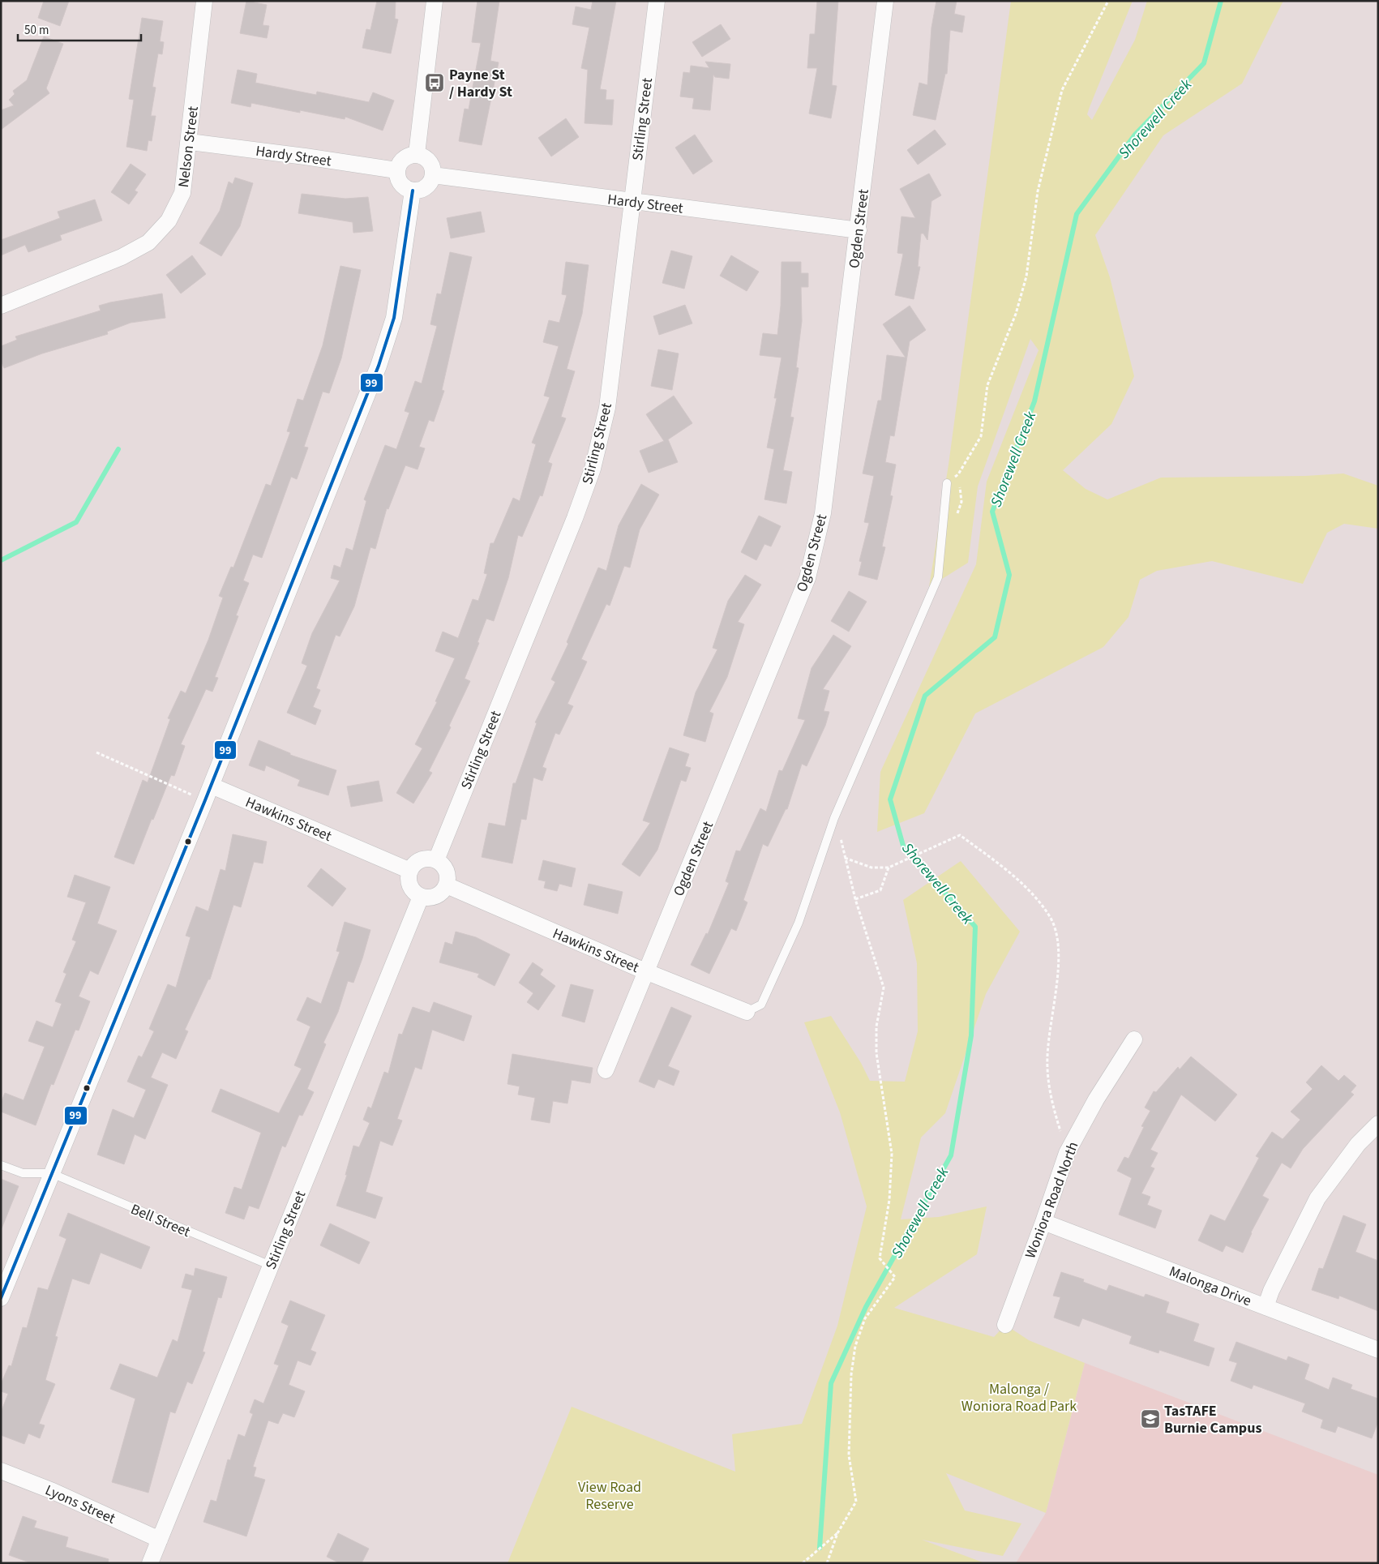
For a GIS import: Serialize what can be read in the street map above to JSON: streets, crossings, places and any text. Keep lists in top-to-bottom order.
{
  "streets": {
    "street": [
      "Stirling Street",
      "Nelson Street",
      "Hardy Street",
      "Ogden Street",
      "Hawkins Street",
      "Woniora Road North",
      "Malonga Drive",
      "Lyons Street"
    ],
    "lane": ["Bell Street"]
  },
  "crossings": [
    ["Stirling Street", "Hardy Street"],
    ["Stirling Street", "Hawkins Street"],
    ["Stirling Street", "Bell Street"],
    ["Stirling Street", "Lyons Street"],
    ["Nelson Street", "Hardy Street"],
    ["Hardy Street", "Ogden Street"],
    ["Ogden Street", "Hawkins Street"],
    ["Woniora Road North", "Malonga Drive"]
  ],
  "water": ["Shorewell Creek"],
  "parks": ["Malonga / Woniora Road Park", "View Road Reserve"],
  "places": {
    "bus stop": ["Payne St / Hardy St"],
    "school or university": ["TasTAFE Burnie Campus"]
  },
  "lines": ["transit line 99"],
  "scale_bar": "50 m"
}
